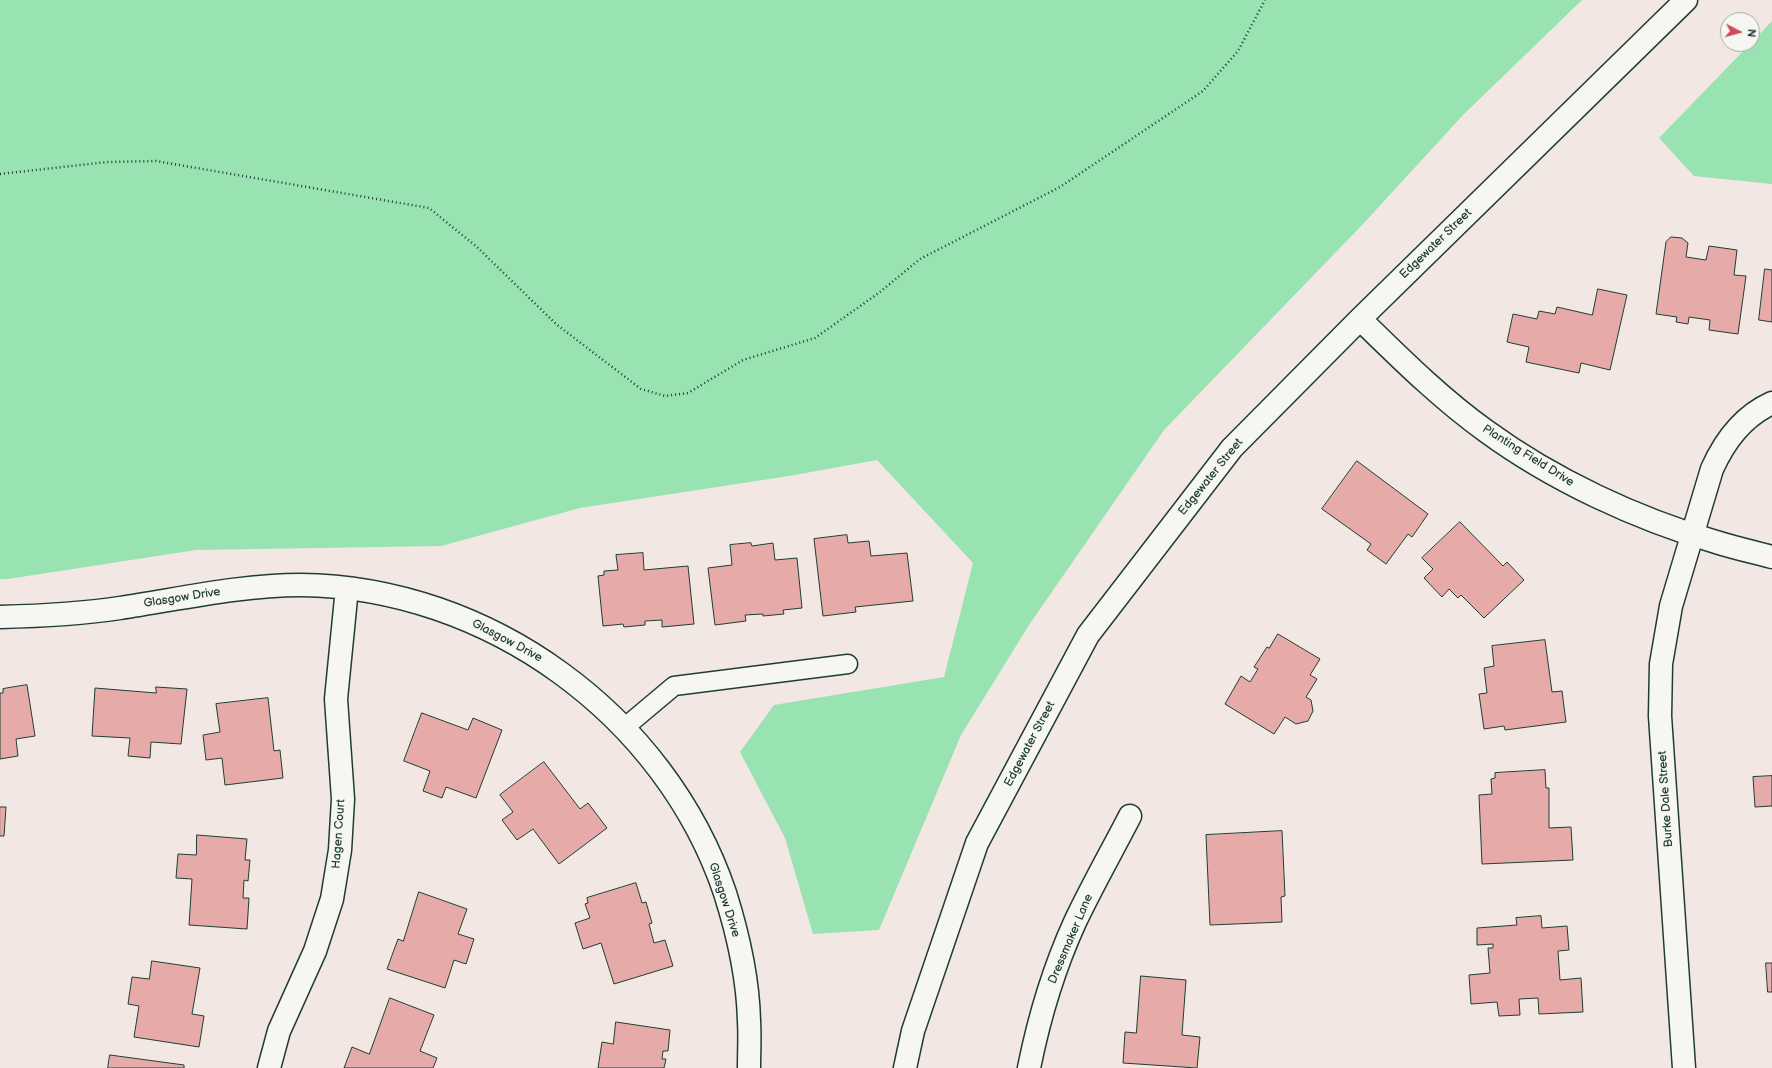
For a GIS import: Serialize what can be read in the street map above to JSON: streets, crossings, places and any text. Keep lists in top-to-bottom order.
{
  "streets": {
    "street": [
      "Edgewater Street",
      "Planting Field Drive",
      "Glasgow Drive",
      "Burke Dale Street",
      "Hagen Court",
      "Dressmaker Lane"
    ]
  },
  "crossings": [
    ["Edgewater Street", "Planting Field Drive"],
    ["Planting Field Drive", "Burke Dale Street"],
    ["Glasgow Drive", "Hagen Court"]
  ],
  "north": "right"
}
